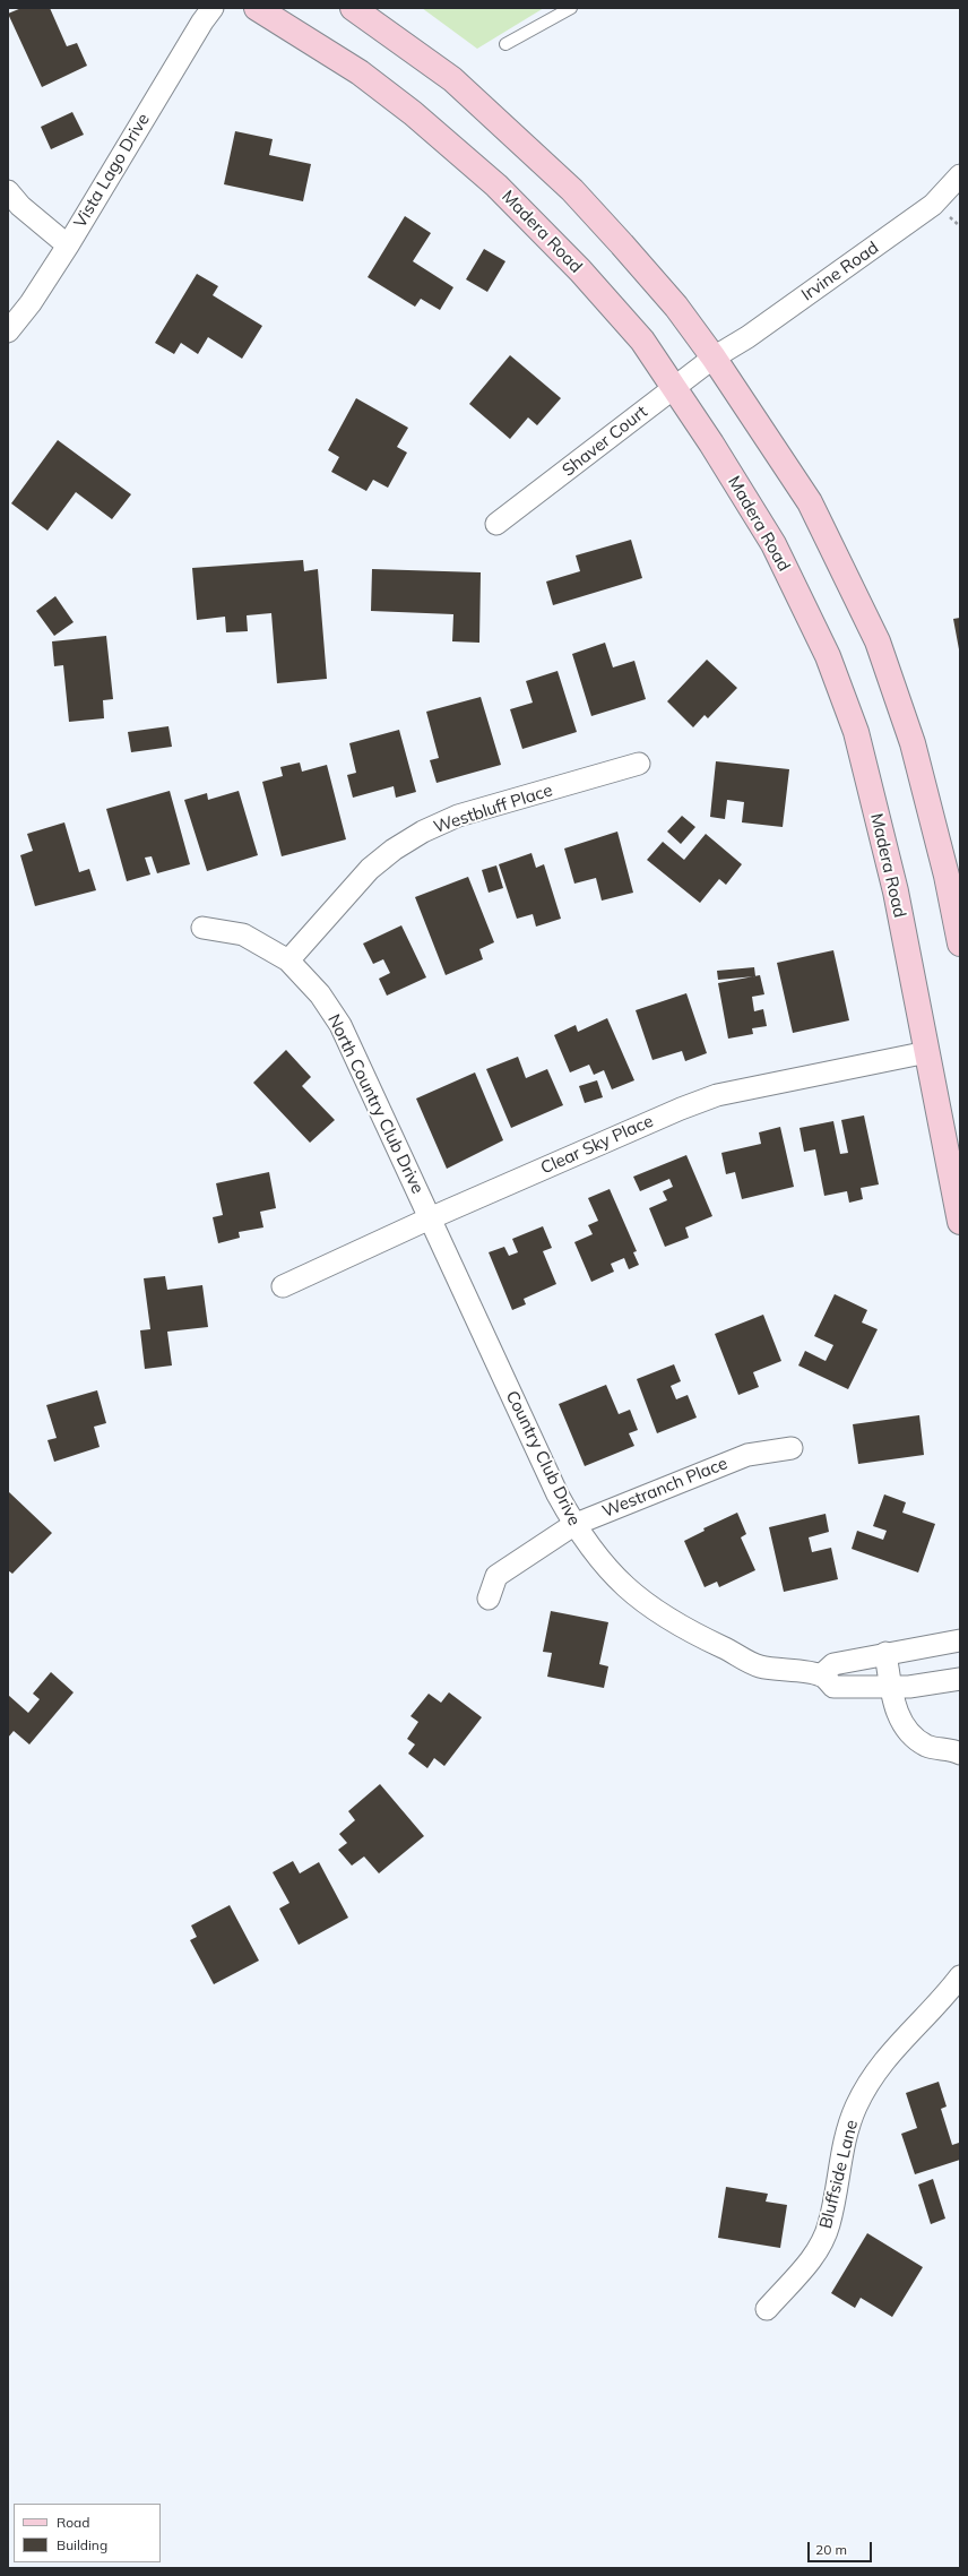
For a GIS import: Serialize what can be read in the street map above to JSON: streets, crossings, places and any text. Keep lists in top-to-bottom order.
{
  "streets": {
    "main road": ["Madera Road"],
    "street": [
      "Vista Lago Drive",
      "Irvine Road",
      "Shaver Court",
      "Westbluff Place",
      "North Country Club Drive",
      "Clear Sky Place",
      "Country Club Drive",
      "Westranch Place",
      "Bluffside Lane"
    ]
  },
  "crossings": [
    ["Madera Road", "Shaver Court"],
    ["Madera Road", "Clear Sky Place"],
    ["Irvine Road", "Shaver Court"],
    ["Westbluff Place", "North Country Club Drive"],
    ["North Country Club Drive", "Clear Sky Place"],
    ["North Country Club Drive", "Country Club Drive"],
    ["Clear Sky Place", "Country Club Drive"],
    ["Country Club Drive", "Westranch Place"]
  ],
  "legend": ["Road", "Building"],
  "scale_bar": "20 m"
}
